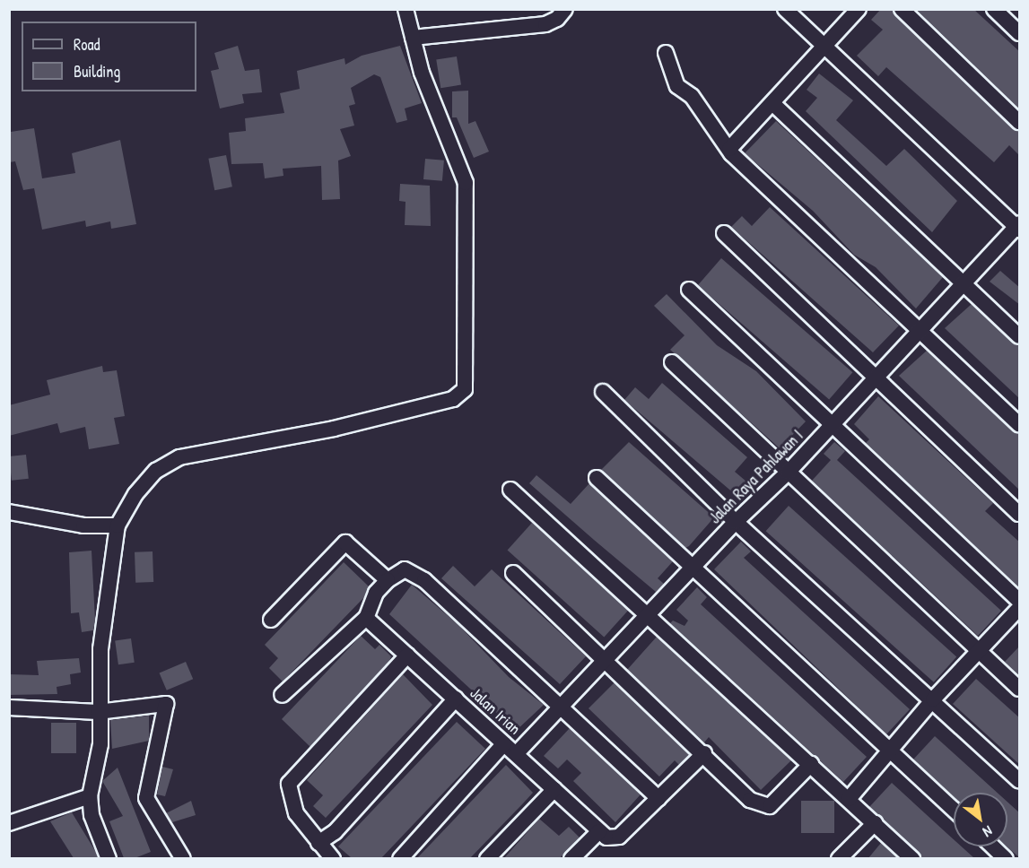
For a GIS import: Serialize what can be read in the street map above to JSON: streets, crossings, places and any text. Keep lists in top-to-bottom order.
{
  "streets": {
    "street": ["Jalan Raya Pahlawan I", "Jalan Irian"]
  },
  "crossings": [
    ["Jalan Raya Pahlawan I", "Jalan Irian"]
  ],
  "legend": ["Road", "Building"],
  "north": "bottom right"
}
